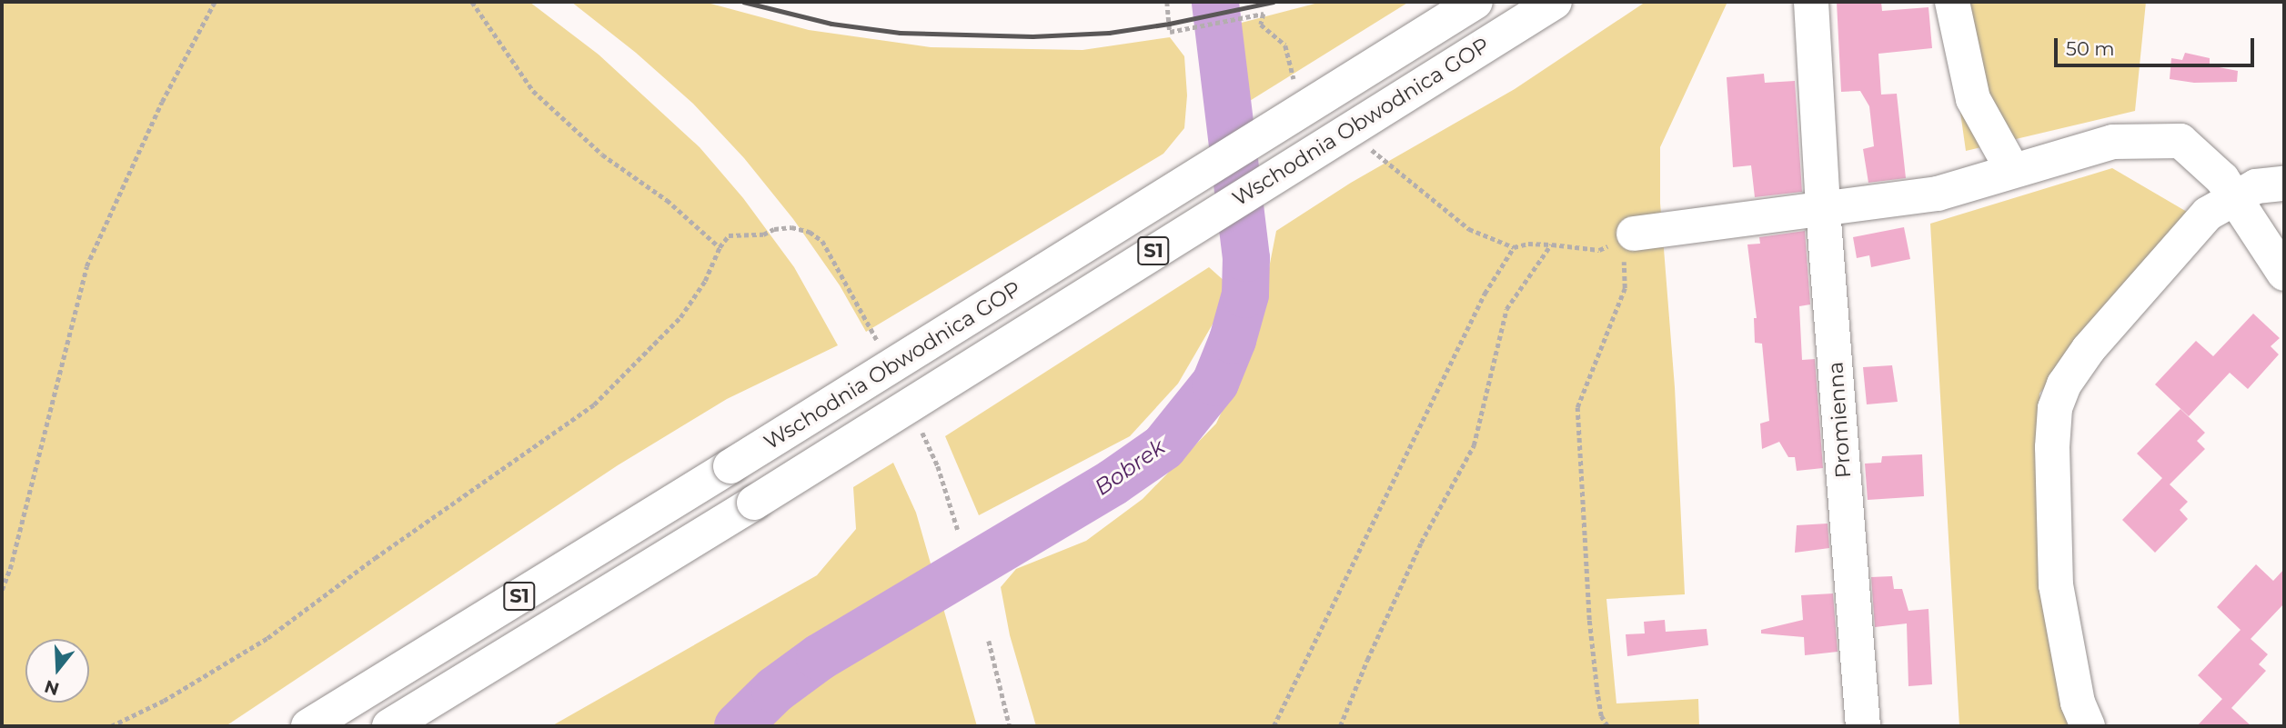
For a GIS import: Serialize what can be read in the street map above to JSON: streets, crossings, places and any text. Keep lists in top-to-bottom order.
{
  "streets": {
    "main road": ["Wschodnia Obwodnica GOP", "S1", "Promienna"]
  },
  "water": ["Bobrek"],
  "scale_bar": "50 m",
  "north": "bottom"
}
